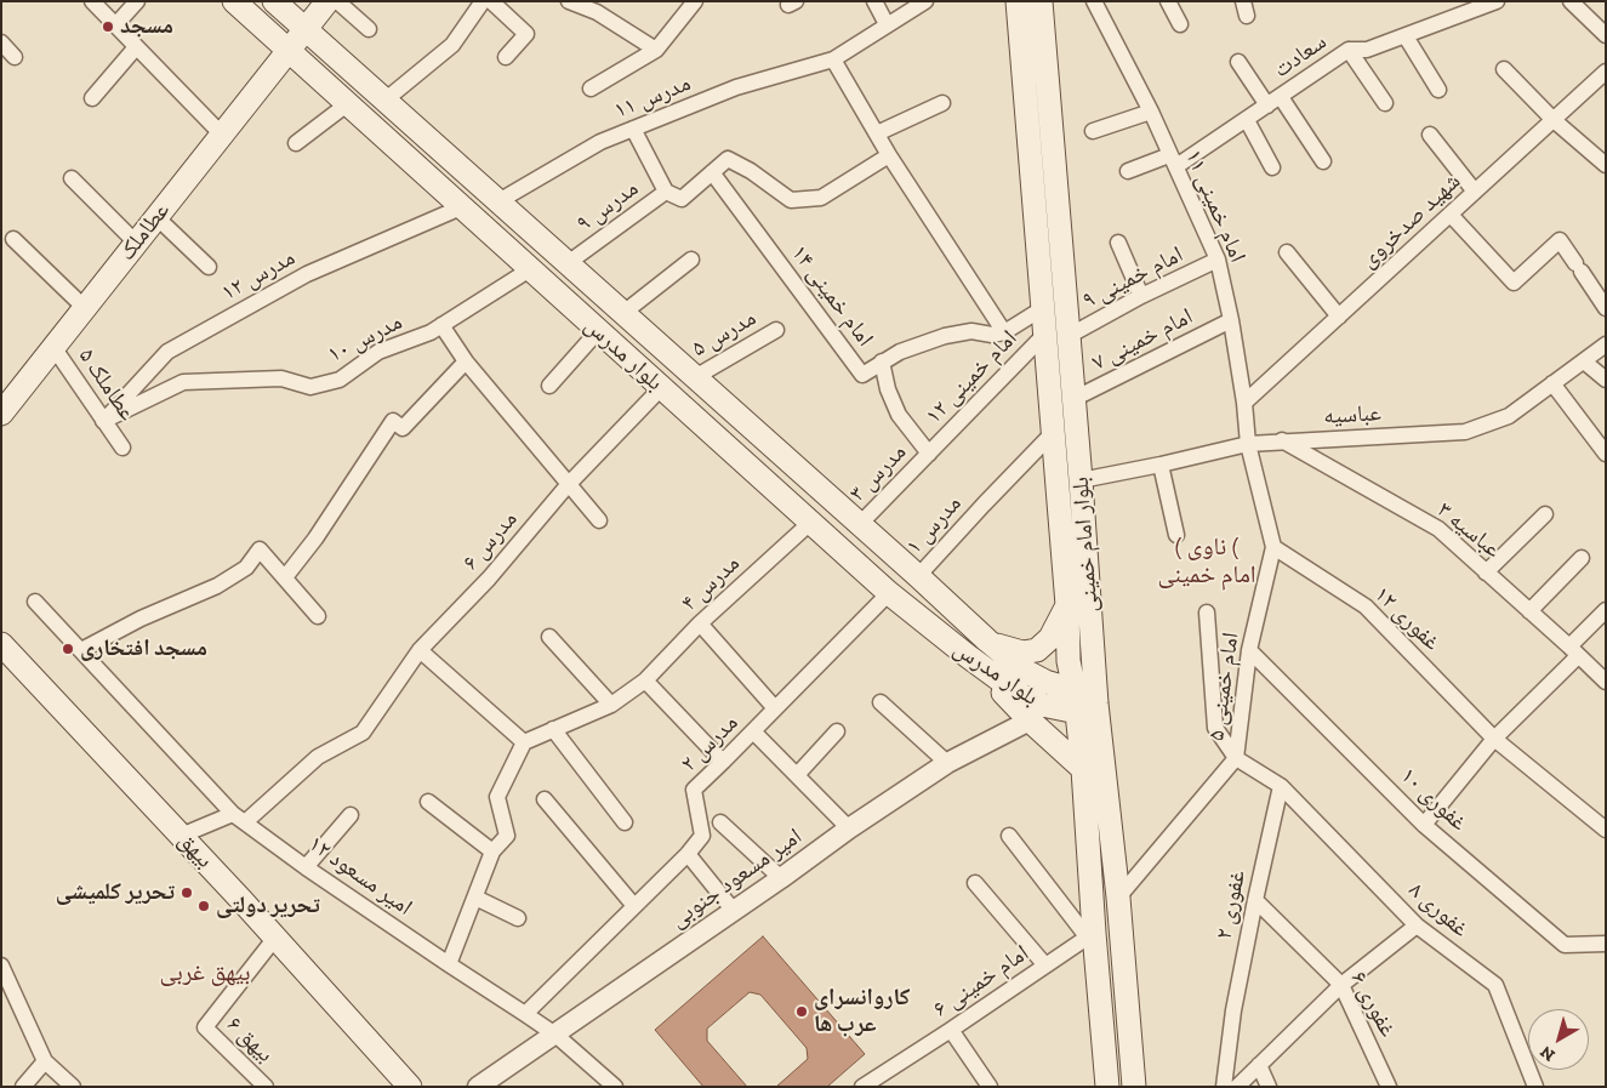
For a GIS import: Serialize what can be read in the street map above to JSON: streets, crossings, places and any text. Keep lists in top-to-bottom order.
{
  "streets": {
    "main road": [
      "عطاملک",
      "بلوار مدرس",
      "بلوار امام خمینی",
      "بیهق"
    ],
    "street": [
      "سعادت",
      "مدرس ۱۱",
      "مدرس ۹",
      "امام خمینی ۱۱",
      "شهید صدخروی",
      "مدرس ۱۲",
      "امام خمینی ۹",
      "امام خمینی ۱۴",
      "مدرس ۵",
      "مدرس ۱۰",
      "امام خمینی ۷",
      "امام خمینی ۱۲",
      "عطاملک ۵",
      "عباسیه",
      "مدرس ۳",
      "مدرس ۱",
      "عباسیه ۳",
      "مدرس ۶",
      "مدرس ۴",
      "غفوری ۱۲",
      "امام خمینی ۵",
      "مدرس ۲",
      "غفوری ۱۰",
      "امیر مسعود ۱۲",
      "امیر مسعود جنوبی",
      "غفوری ۲",
      "غفوری ۸",
      "امام خمینی ۶",
      "غفوری ۶",
      "بیهق ۶"
    ]
  },
  "crossings": [
    ["سعادت", "امام خمینی ۱۱"],
    ["مدرس ۱۱", "بلوار مدرس"],
    ["مدرس ۹", "امام خمینی ۱۴"],
    ["مدرس ۹", "بلوار مدرس"],
    ["امام خمینی ۱۱", "شهید صدخروی"],
    ["امام خمینی ۱۱", "امام خمینی ۹"],
    ["امام خمینی ۱۱", "امام خمینی ۷"],
    ["امام خمینی ۱۱", "عباسیه"],
    ["امام خمینی ۱۱", "امام خمینی ۵"],
    ["عطاملک", "بلوار مدرس"],
    ["عطاملک", "عطاملک ۵"],
    ["مدرس ۱۲", "مدرس ۱۰"],
    ["مدرس ۱۲", "بلوار مدرس"],
    ["مدرس ۱۲", "عطاملک ۵"],
    ["امام خمینی ۹", "امام خمینی ۱۲"],
    ["امام خمینی ۹", "بلوار امام خمینی"],
    ["مدرس ۵", "بلوار مدرس"],
    ["مدرس ۱۰", "بلوار مدرس"],
    ["مدرس ۱۰", "عطاملک ۵"],
    ["امام خمینی ۷", "بلوار امام خمینی"],
    ["بلوار مدرس", "مدرس ۳"],
    ["بلوار مدرس", "مدرس ۱"],
    ["بلوار مدرس", "مدرس ۶"],
    ["بلوار مدرس", "بلوار امام خمینی"],
    ["بلوار مدرس", "مدرس ۴"],
    ["بلوار مدرس", "مدرس ۲"],
    ["امام خمینی ۱۲", "مدرس ۳"],
    ["امام خمینی ۱۲", "بلوار امام خمینی"],
    ["عباسیه", "عباسیه ۳"],
    ["عباسیه", "بلوار امام خمینی"],
    ["عباسیه", "امام خمینی ۵"],
    ["مدرس ۱", "بلوار امام خمینی"],
    ["مدرس ۶", "امیر مسعود ۱۲"],
    ["بلوار امام خمینی", "امام خمینی ۵"],
    ["بلوار امام خمینی", "امام خمینی ۶"],
    ["غفوری ۱۲", "امام خمینی ۵"],
    ["امام خمینی ۵", "غفوری ۱۰"],
    ["مدرس ۲", "امیر مسعود ۱۲"],
    ["بیهق", "بیهق ۶"],
    ["امیر مسعود ۱۲", "امیر مسعود جنوبی"],
    ["غفوری ۲", "غفوری ۸"],
    ["غفوری ۲", "غفوری ۶"]
  ],
  "districts": ["( ناوی ( امام خمینی", "بیهق غربی"],
  "places": [
    "مسجد",
    "مسجد افتخاری",
    "تحریر کلمیشی",
    "تحریر دولتی",
    "کاروانسرای عرب ها"
  ],
  "north": "bottom left"
}
